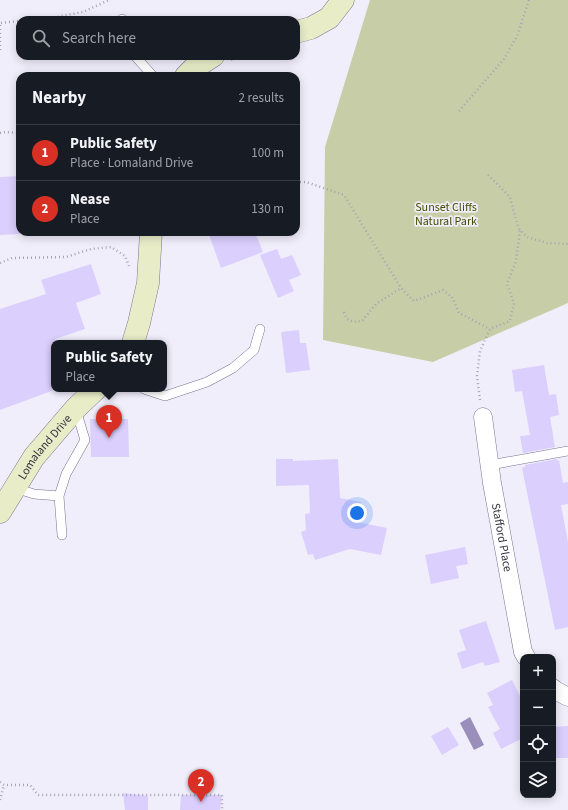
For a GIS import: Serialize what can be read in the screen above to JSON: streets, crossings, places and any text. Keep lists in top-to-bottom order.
{
  "streets": {
    "street": ["Lomaland Drive", "Stafford Place"]
  },
  "parks": ["Sunset Cliffs Natural Park"],
  "page": {
    "search": "Search here",
    "heading": ["Nearby", "2 results"],
    "list": [
      {
        "mark": "1",
        "name": "Public Safety",
        "note": "Place · Lomaland Drive",
        "value": "100 m"
      },
      {
        "mark": "2",
        "name": "Nease",
        "note": "Place",
        "value": "130 m"
      }
    ],
    "popup": ["Public Safety", "Place"],
    "pins": ["1", "2"],
    "map_buttons": ["+", "−"]
  }
}
